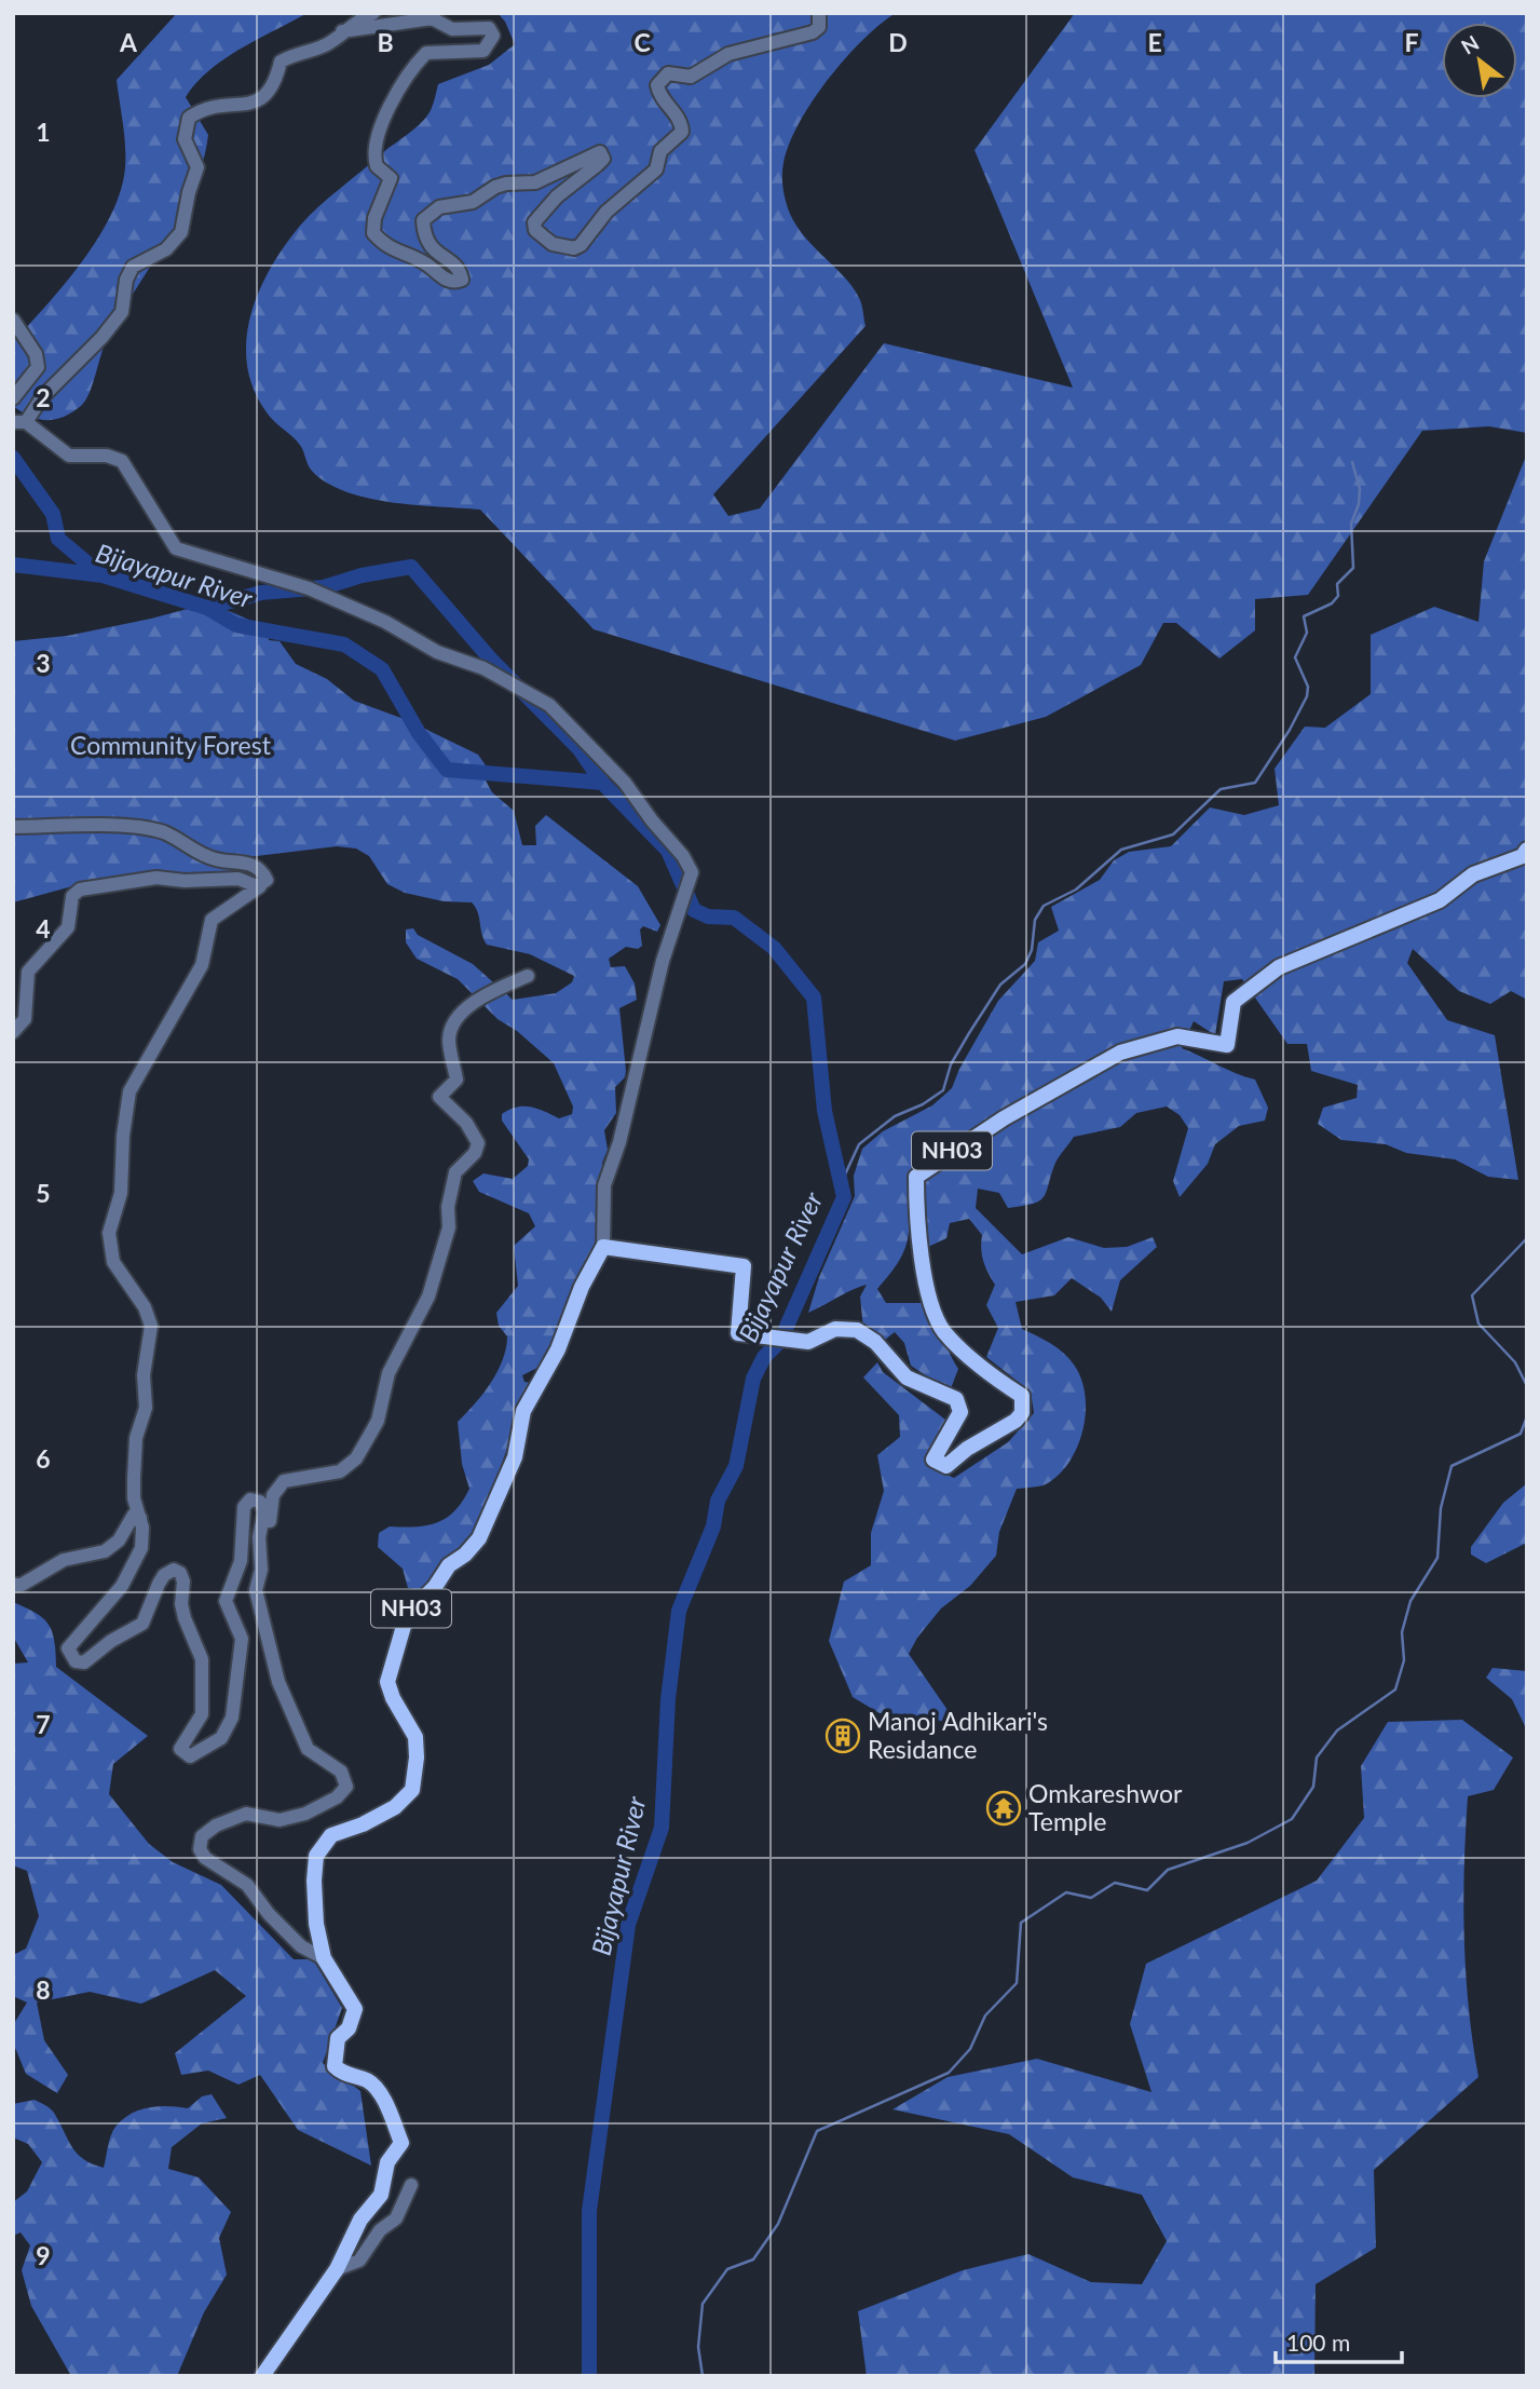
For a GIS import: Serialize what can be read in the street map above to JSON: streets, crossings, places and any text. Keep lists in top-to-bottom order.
{
  "streets": {
    "main road": ["NH03"]
  },
  "water": ["Bijayapur River"],
  "parks": ["Community Forest"],
  "places": {
    "building": ["Manoj Adhikari's Residance"],
    "temple": ["Omkareshwor Temple"]
  },
  "scale_bar": "100 m",
  "north": "top left",
  "grid": {
    "columns": [
      "A",
      "B",
      "C",
      "D",
      "E",
      "F"
    ],
    "rows": [
      "1",
      "2",
      "3",
      "4",
      "5",
      "6",
      "7",
      "8",
      "9"
    ]
  }
}
